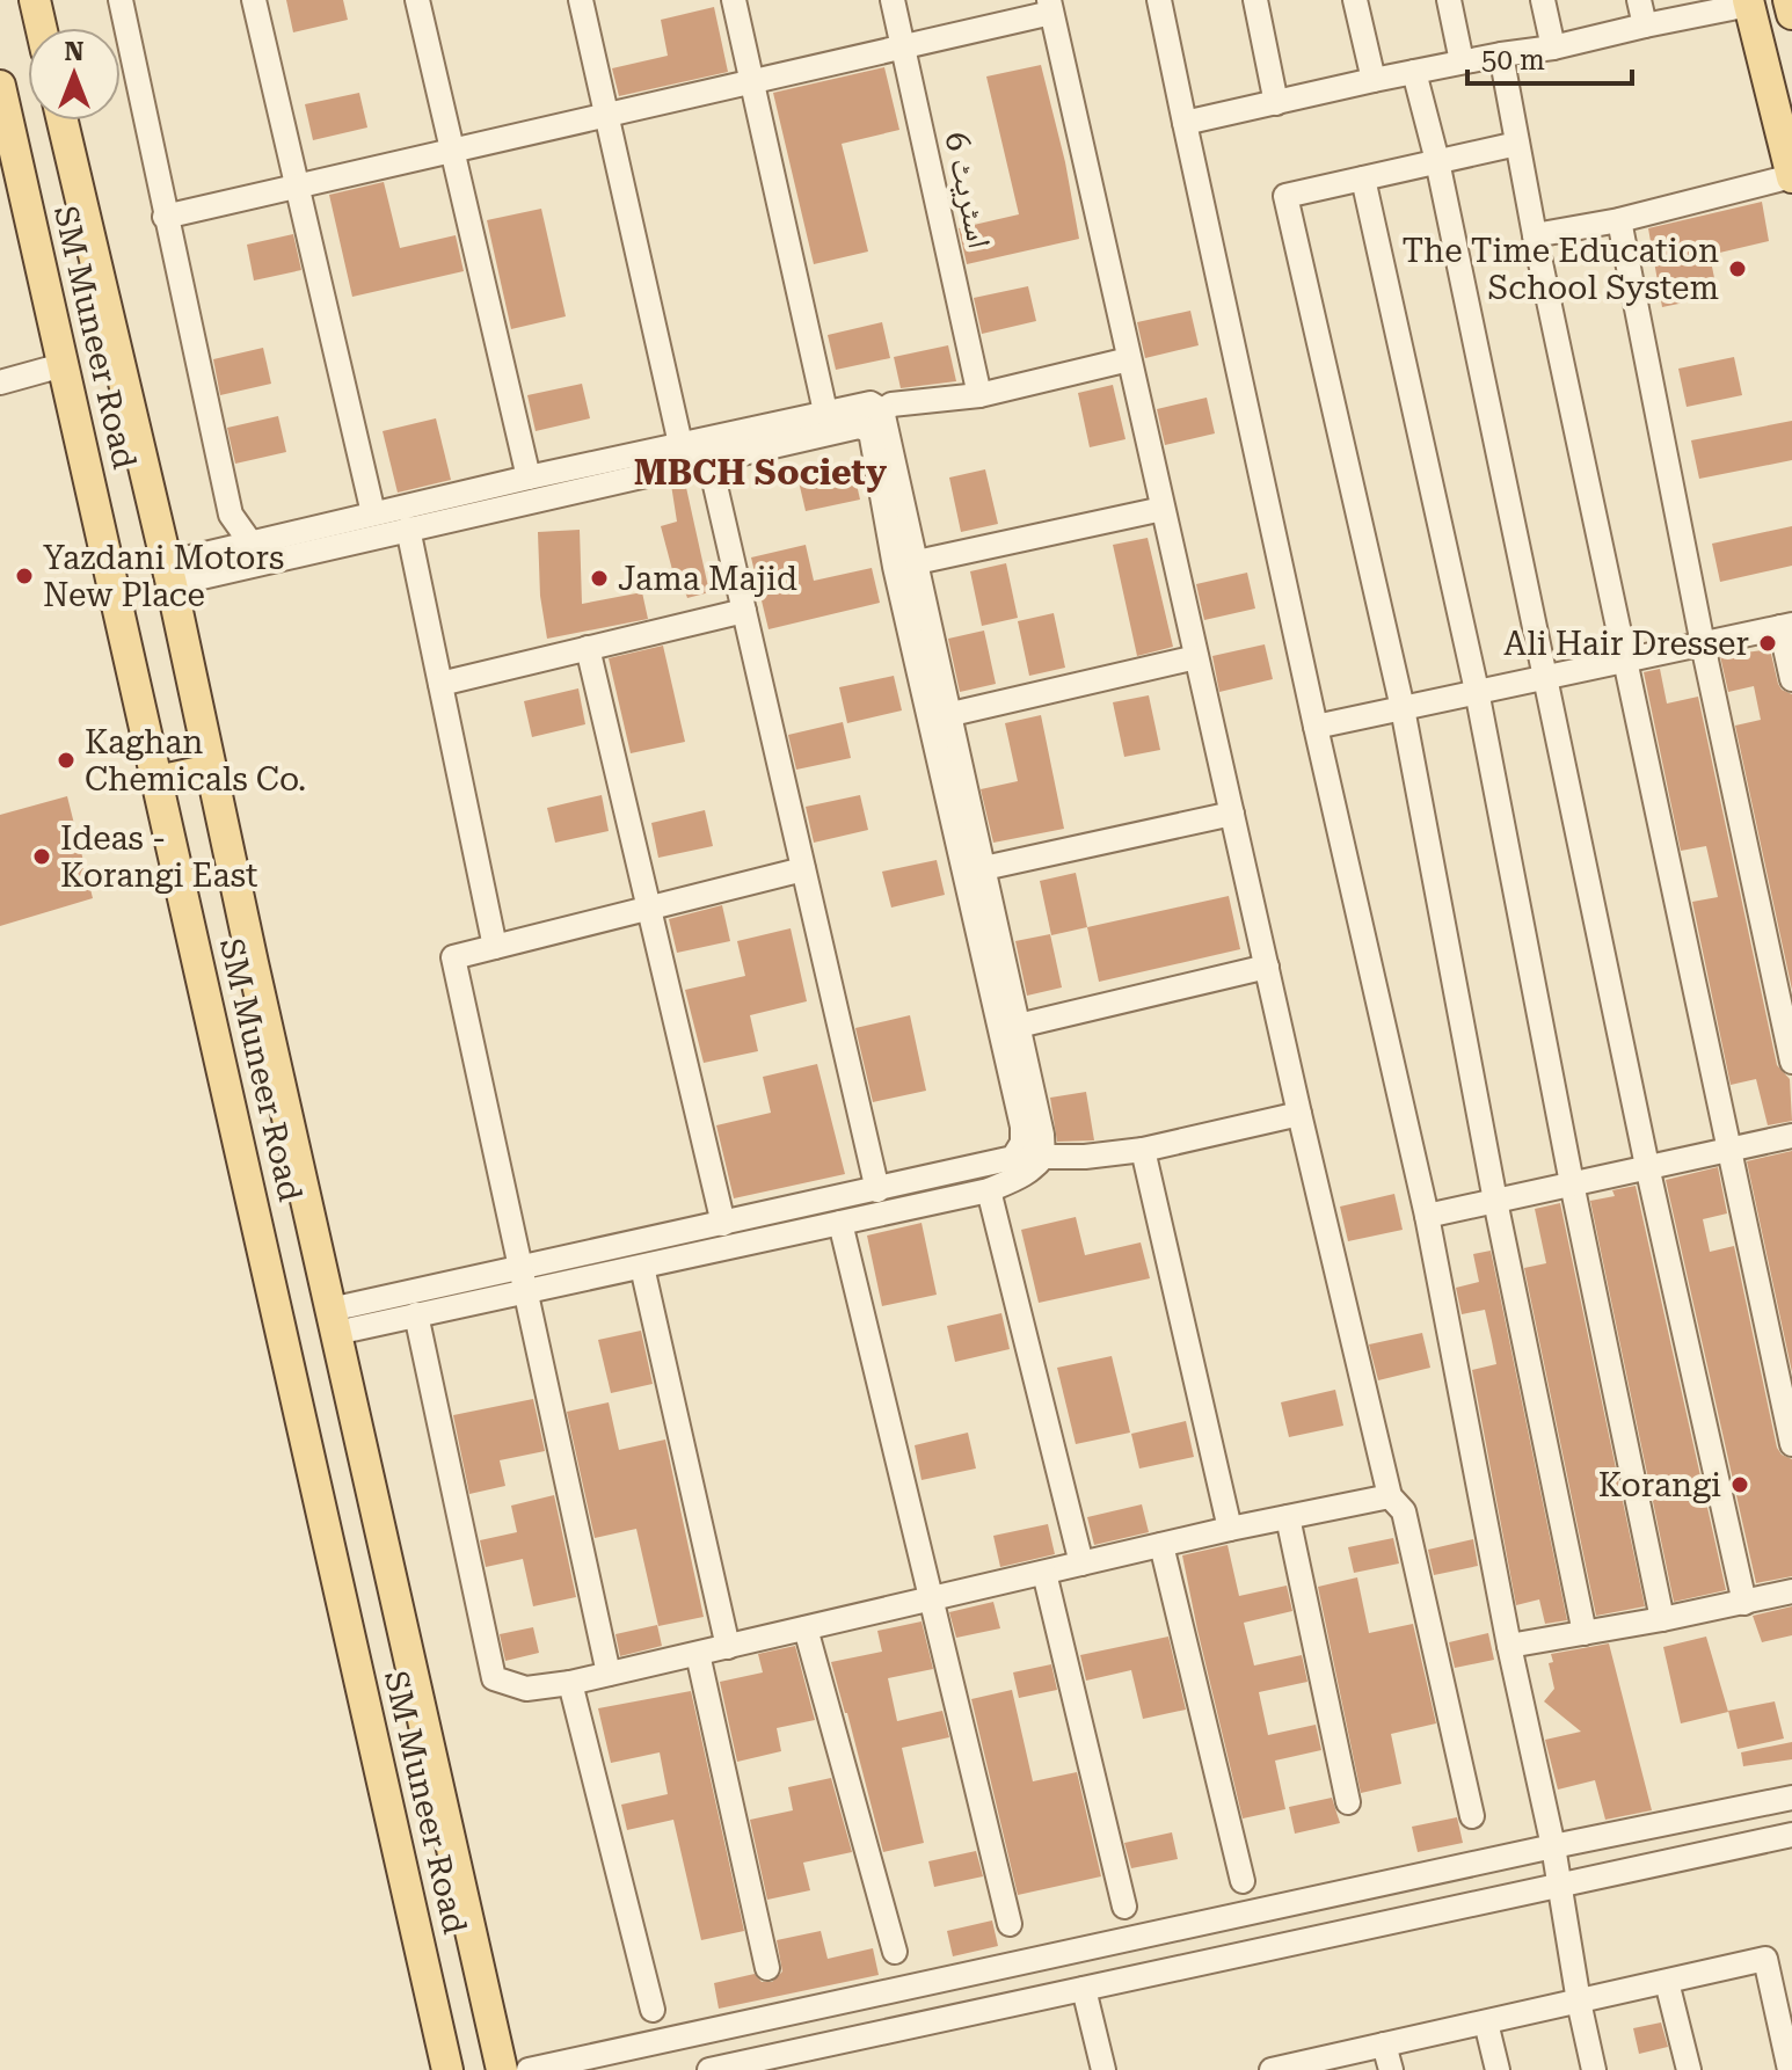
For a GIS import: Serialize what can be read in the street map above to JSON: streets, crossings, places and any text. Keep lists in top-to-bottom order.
{
  "streets": {
    "main road": ["SM Muneer Road"],
    "street": ["اسٹریٹ 6"]
  },
  "districts": ["MBCH Society"],
  "places": [
    "The Time Education School System",
    "Yazdani Motors New Place",
    "Jama Majid",
    "Ali Hair Dresser",
    "Kaghan Chemicals Co.",
    "Ideas - Korangi East",
    "Korangi"
  ],
  "scale_bar": "50 m",
  "north": "top"
}
